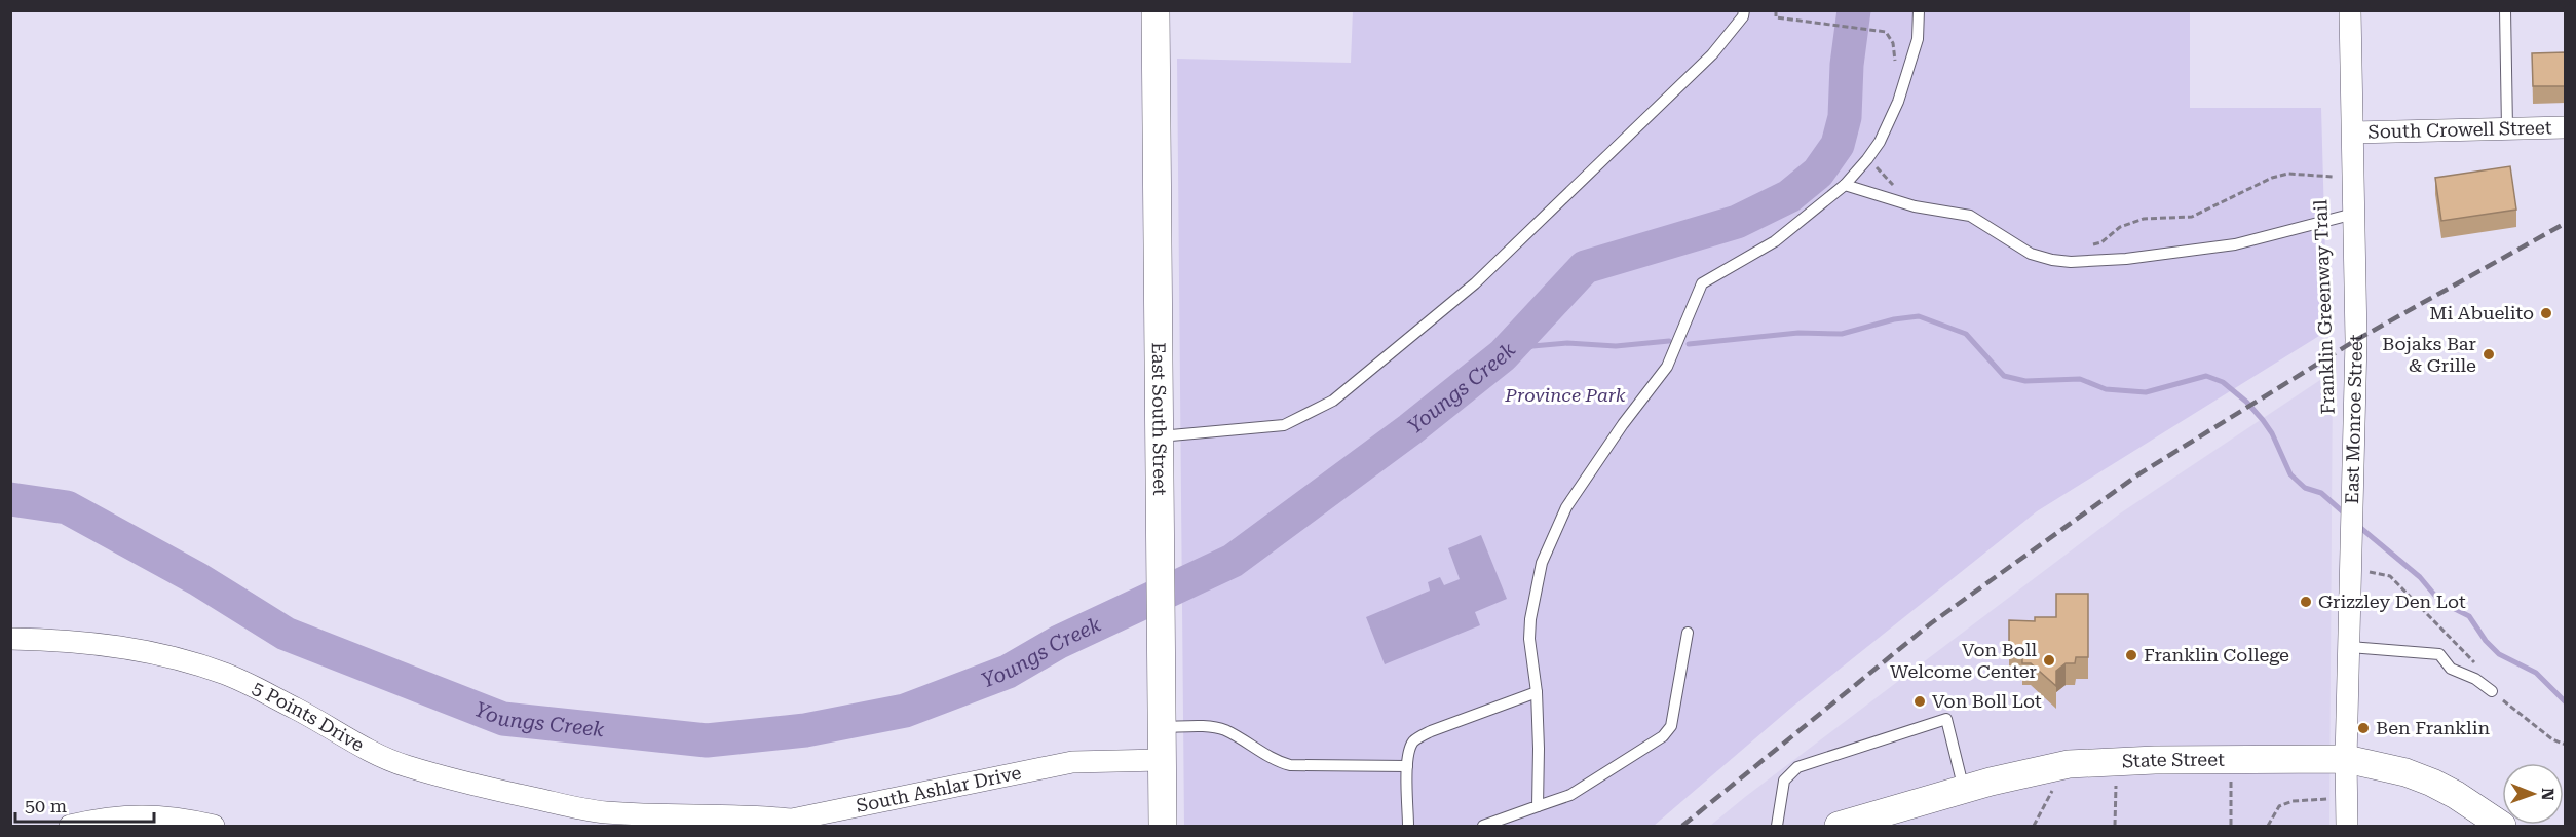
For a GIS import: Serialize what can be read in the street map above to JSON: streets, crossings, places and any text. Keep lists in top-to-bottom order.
{
  "streets": {
    "street": [
      "South Crowell Street",
      "East South Street",
      "East Monroe Street",
      "5 Points Drive",
      "State Street",
      "South Ashlar Drive"
    ],
    "path": ["Franklin Greenway Trail"]
  },
  "crossings": [
    ["South Crowell Street", "East Monroe Street"],
    ["Franklin Greenway Trail", "East Monroe Street"],
    ["East South Street", "South Ashlar Drive"],
    ["East Monroe Street", "State Street"],
    ["5 Points Drive", "South Ashlar Drive"]
  ],
  "water": ["Youngs Creek"],
  "parks": ["Province Park"],
  "places": [
    "Mi Abuelito",
    "Bojaks Bar & Grille",
    "Grizzley Den Lot",
    "Franklin College",
    "Von Boll Welcome Center",
    "Von Boll Lot",
    "Ben Franklin"
  ],
  "scale_bar": "50 m",
  "north": "right"
}
